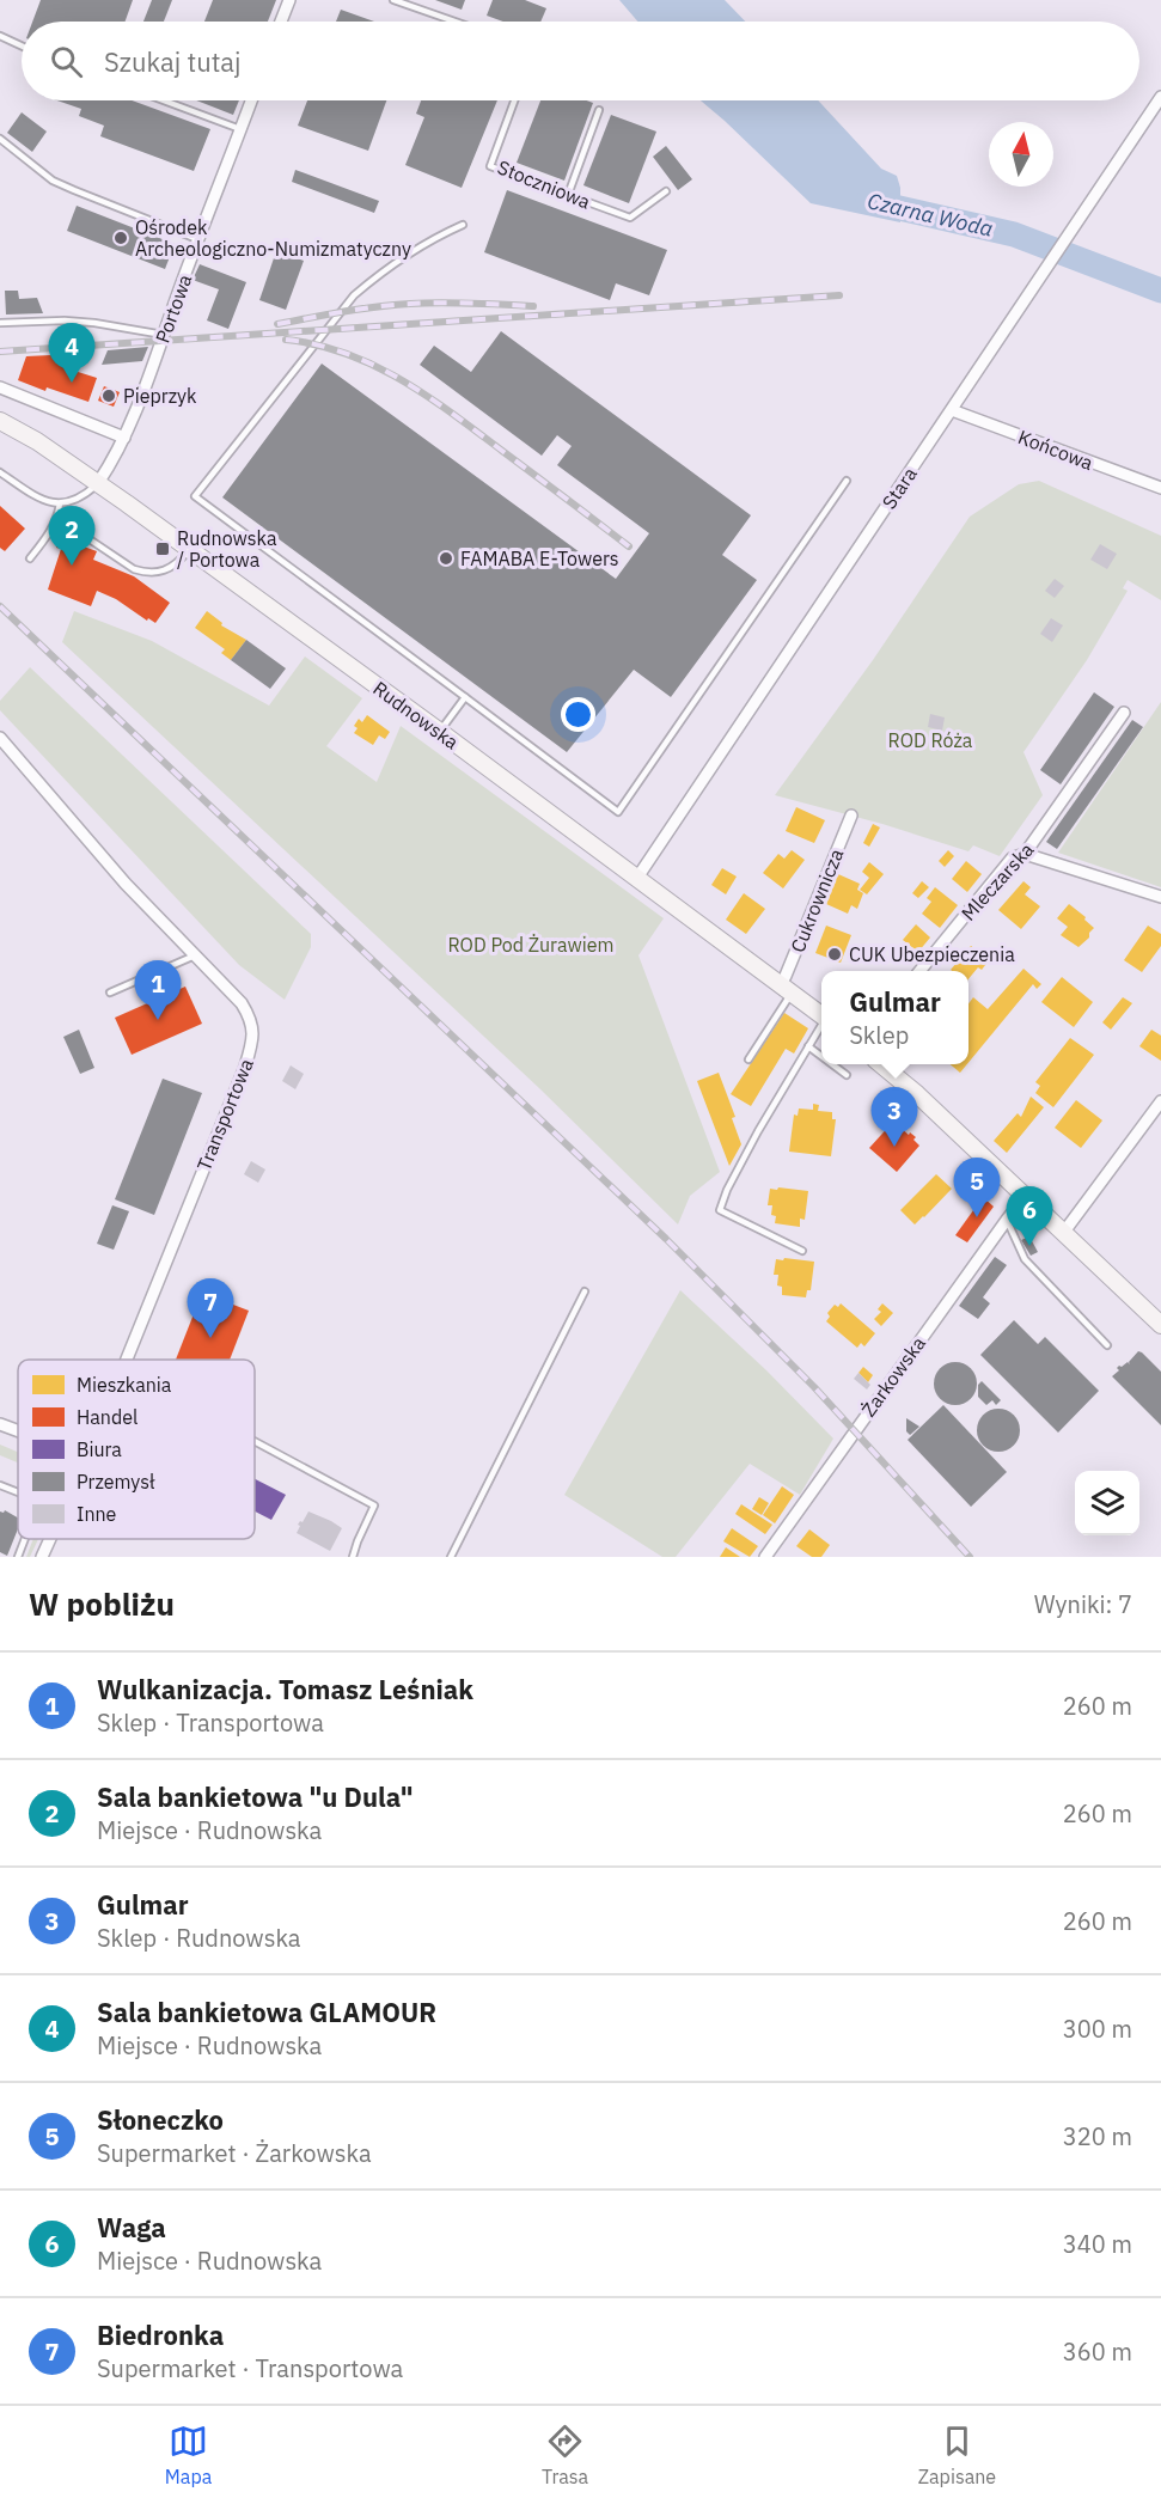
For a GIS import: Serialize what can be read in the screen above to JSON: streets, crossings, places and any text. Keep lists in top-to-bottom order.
{
  "streets": {
    "main road": ["Rudnowska"],
    "street": [
      "Portowa",
      "Końcowa",
      "Stara",
      "Mleczarska",
      "Cukrownicza",
      "Transportowa",
      "Żarkowska"
    ],
    "lane": ["Stoczniowa"]
  },
  "crossings": [
    ["Portowa", "Rudnowska"],
    ["Końcowa", "Stara"],
    ["Stara", "Rudnowska"],
    ["Rudnowska", "Cukrownicza"]
  ],
  "water": ["Czarna Woda"],
  "parks": ["ROD Róża", "ROD Pod Żurawiem"],
  "places": {
    "other": [
      "Ośrodek Archeologiczno-Numizmatyczny",
      "Pieprzyk",
      "FAMABA E-Towers",
      "CUK Ubezpieczenia"
    ],
    "transit": ["Rudnowska / Portowa"]
  },
  "legend": [
    "Mieszkania",
    "Handel",
    "Biura",
    "Przemysł",
    "Inne"
  ],
  "north": "top",
  "page": {
    "search": "Szukaj tutaj",
    "pins": [
      "4",
      "2",
      "1",
      "3",
      "5",
      "6",
      "7"
    ],
    "popup": ["Gulmar", "Sklep"],
    "heading": ["W pobliżu", "Wyniki: 7"],
    "list": [
      {
        "mark": "1",
        "name": "Wulkanizacja. Tomasz Leśniak",
        "note": "Sklep · Transportowa",
        "value": "260 m"
      },
      {
        "mark": "2",
        "name": "Sala bankietowa \"u Dula\"",
        "note": "Miejsce · Rudnowska",
        "value": "260 m"
      },
      {
        "mark": "3",
        "name": "Gulmar",
        "note": "Sklep · Rudnowska",
        "value": "260 m"
      },
      {
        "mark": "4",
        "name": "Sala bankietowa GLAMOUR",
        "note": "Miejsce · Rudnowska",
        "value": "300 m"
      },
      {
        "mark": "5",
        "name": "Słoneczko",
        "note": "Supermarket · Żarkowska",
        "value": "320 m"
      },
      {
        "mark": "6",
        "name": "Waga",
        "note": "Miejsce · Rudnowska",
        "value": "340 m"
      },
      {
        "mark": "7",
        "name": "Biedronka",
        "note": "Supermarket · Transportowa",
        "value": "360 m"
      }
    ],
    "nav": ["Mapa", "Trasa", "Zapisane"]
  }
}
